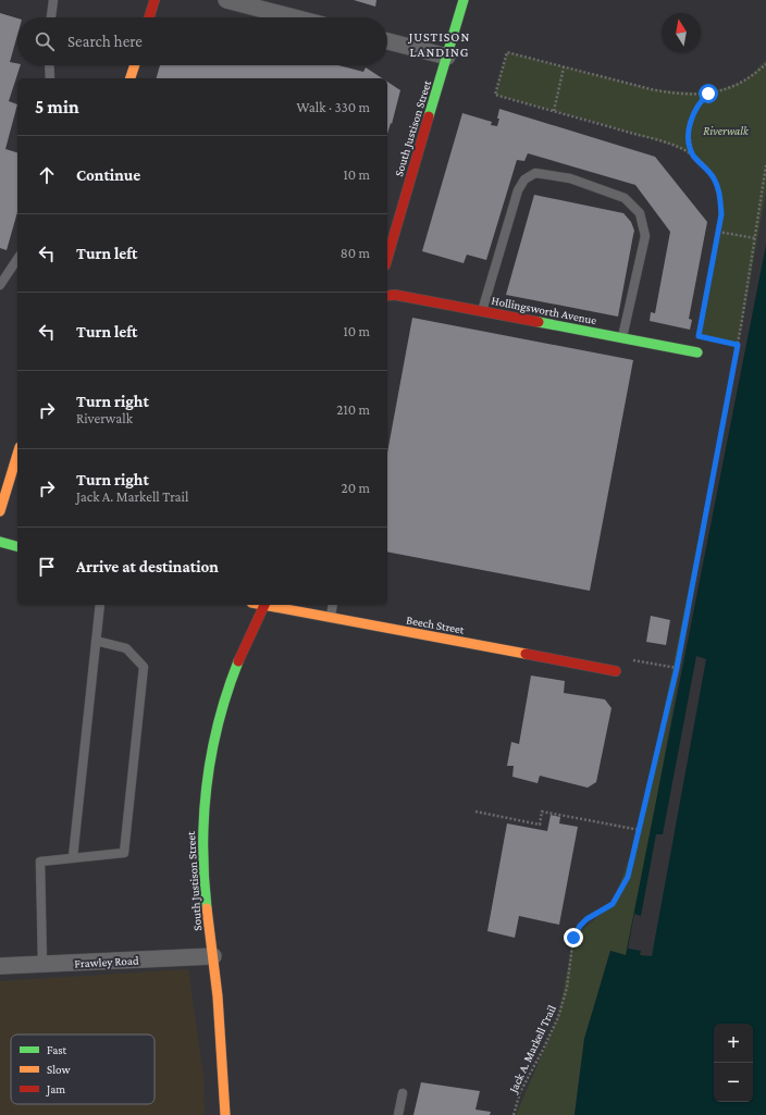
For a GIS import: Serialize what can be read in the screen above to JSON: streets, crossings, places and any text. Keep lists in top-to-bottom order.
{
  "streets": {
    "street": [
      "South Justison Street",
      "Hollingsworth Avenue",
      "Beech Street",
      "Frawley Road"
    ],
    "path": ["Jack A. Markell Trail"]
  },
  "crossings": [
    ["South Justison Street", "Frawley Road"]
  ],
  "districts": ["JUSTISON LANDING"],
  "parks": ["Riverwalk"],
  "legend": ["Fast", "Slow", "Jam"],
  "north": "top",
  "page": {
    "search": "Search here",
    "heading": ["5 min", "Walk · 330 m"],
    "list": [
      ["Continue", "10 m"],
      ["Turn left", "80 m"],
      ["Turn left", "10 m"],
      ["Turn right", "Riverwalk", "210 m"],
      ["Turn right", "Jack A. Markell Trail", "20 m"],
      "Arrive at destination"
    ],
    "map_buttons": ["+", "−"]
  }
}
